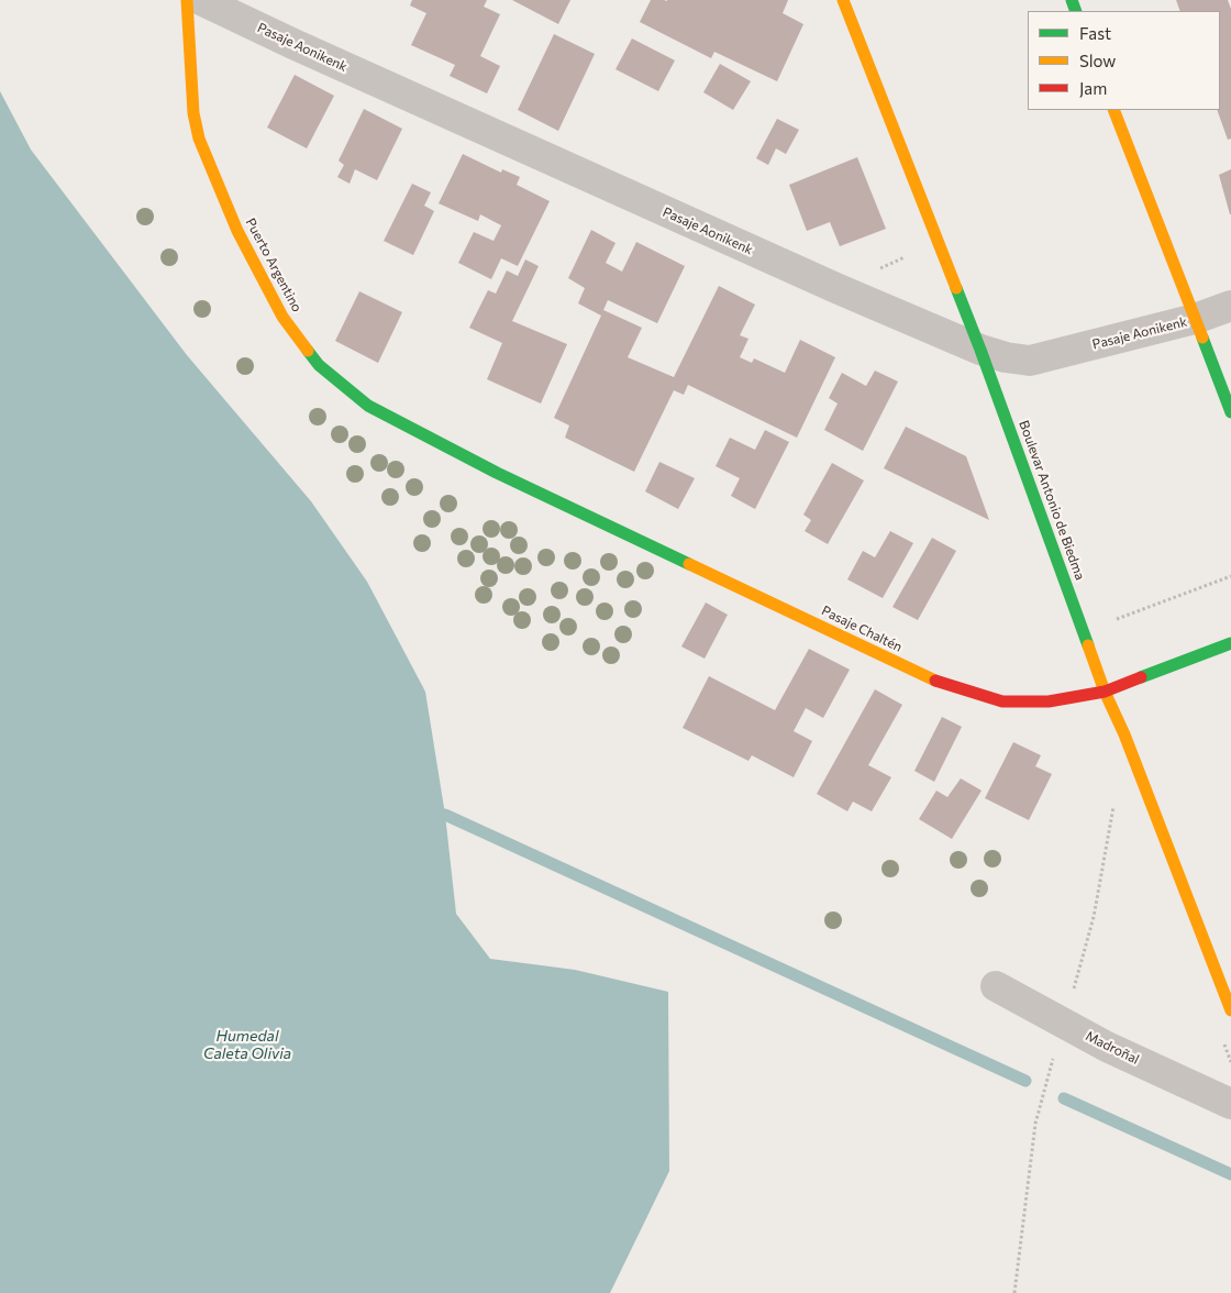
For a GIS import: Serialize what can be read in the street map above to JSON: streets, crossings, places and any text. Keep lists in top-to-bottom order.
{
  "streets": {
    "street": [
      "Pasaje Aonikenk",
      "Puerto Argentino",
      "Boulevar Antonio de Biedma",
      "Pasaje Chaltén",
      "Madroñal"
    ]
  },
  "crossings": [
    ["Pasaje Aonikenk", "Boulevar Antonio de Biedma"],
    ["Puerto Argentino", "Pasaje Chaltén"],
    ["Boulevar Antonio de Biedma", "Pasaje Chaltén"]
  ],
  "water": ["Humedal Caleta Olivia"],
  "legend": ["Fast", "Slow", "Jam"]
}
